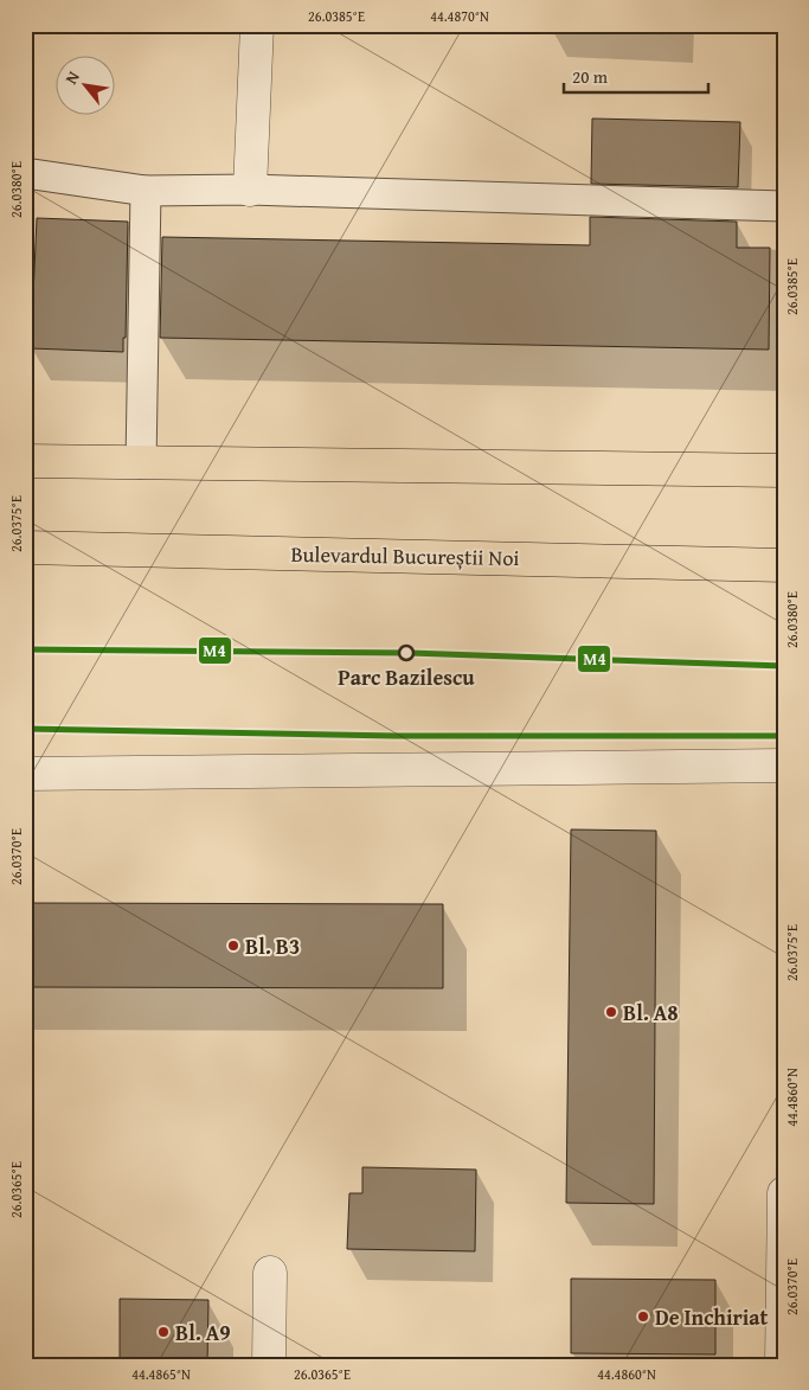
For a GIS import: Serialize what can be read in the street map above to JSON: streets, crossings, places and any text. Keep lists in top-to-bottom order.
{
  "streets": {
    "main road": ["Bulevardul Bucureștii Noi"]
  },
  "places": [
    "Parc Bazilescu",
    "Bl. B3",
    "Bl. A8",
    "De Inchiriat",
    "Bl. A9"
  ],
  "lines": ["transit line M4"],
  "scale_bar": "20 m",
  "north": "top left",
  "coordinates": [
    "26.0385°E",
    "44.4870°N",
    "26.0380°E",
    "26.0375°E",
    "26.0370°E",
    "44.4860°N",
    "26.0365°E",
    "44.4865°N"
  ]
}
